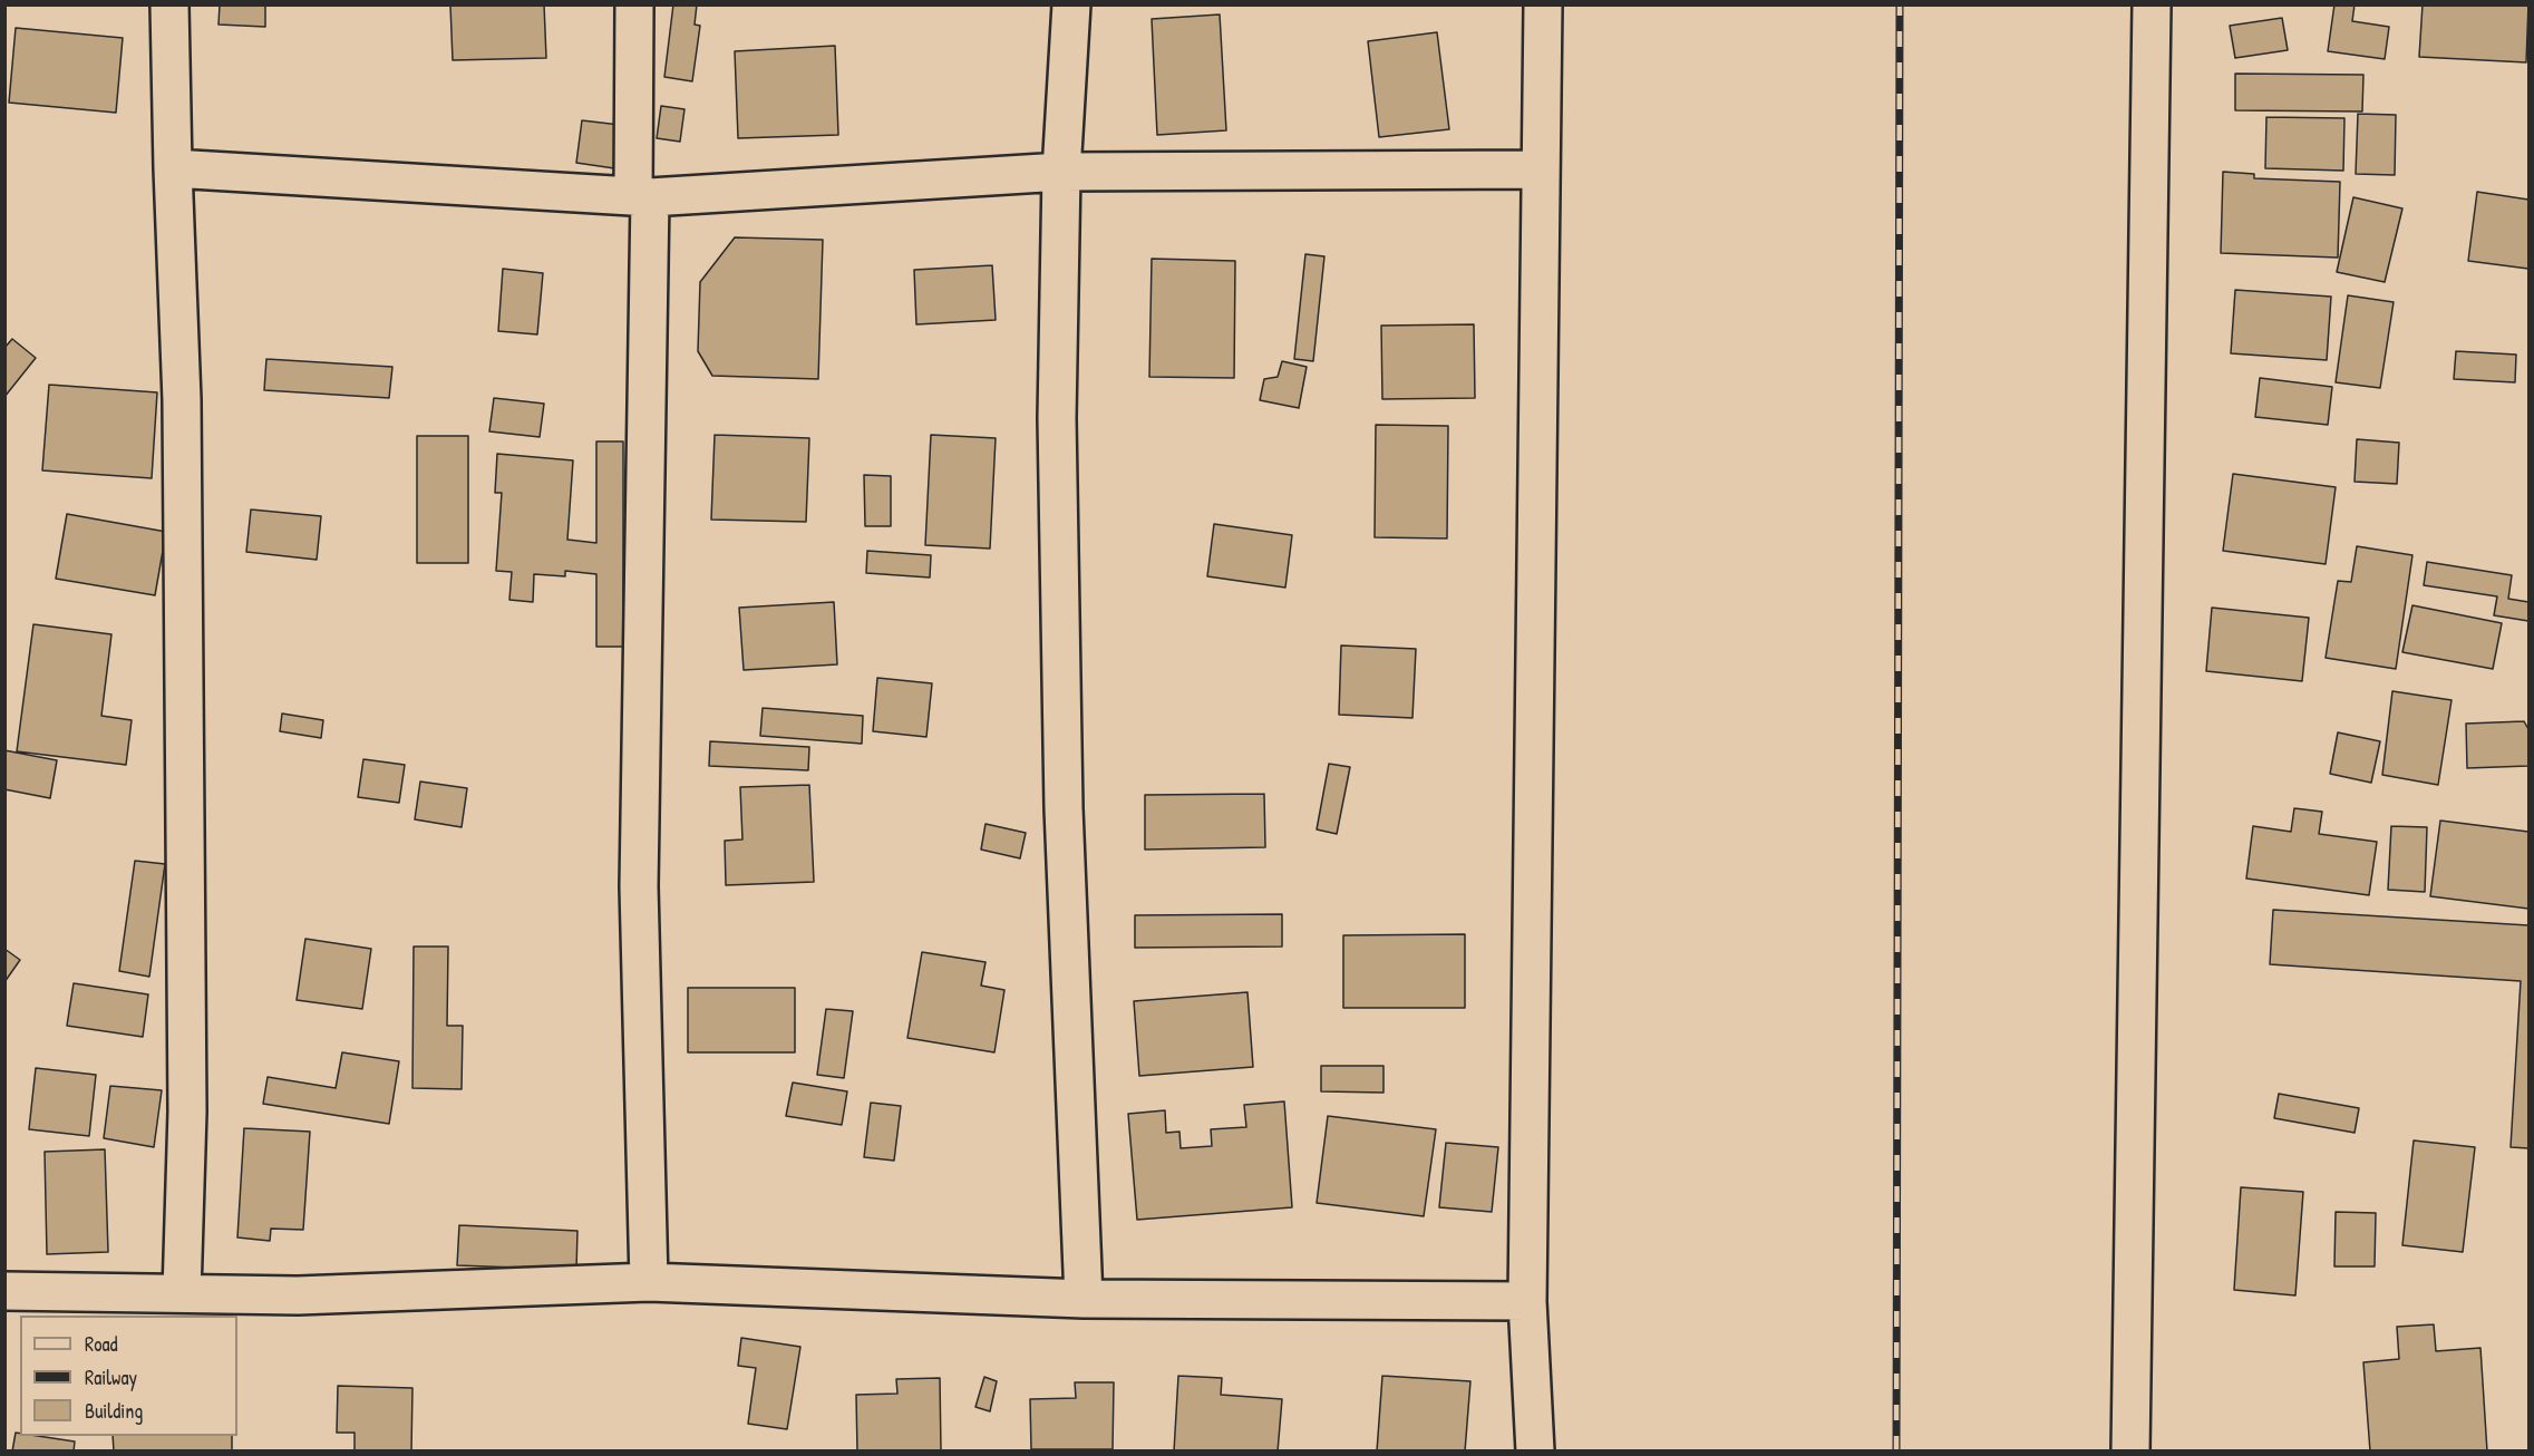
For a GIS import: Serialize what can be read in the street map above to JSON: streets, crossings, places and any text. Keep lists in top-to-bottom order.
{
  "legend": ["Road", "Railway", "Building"]
}
